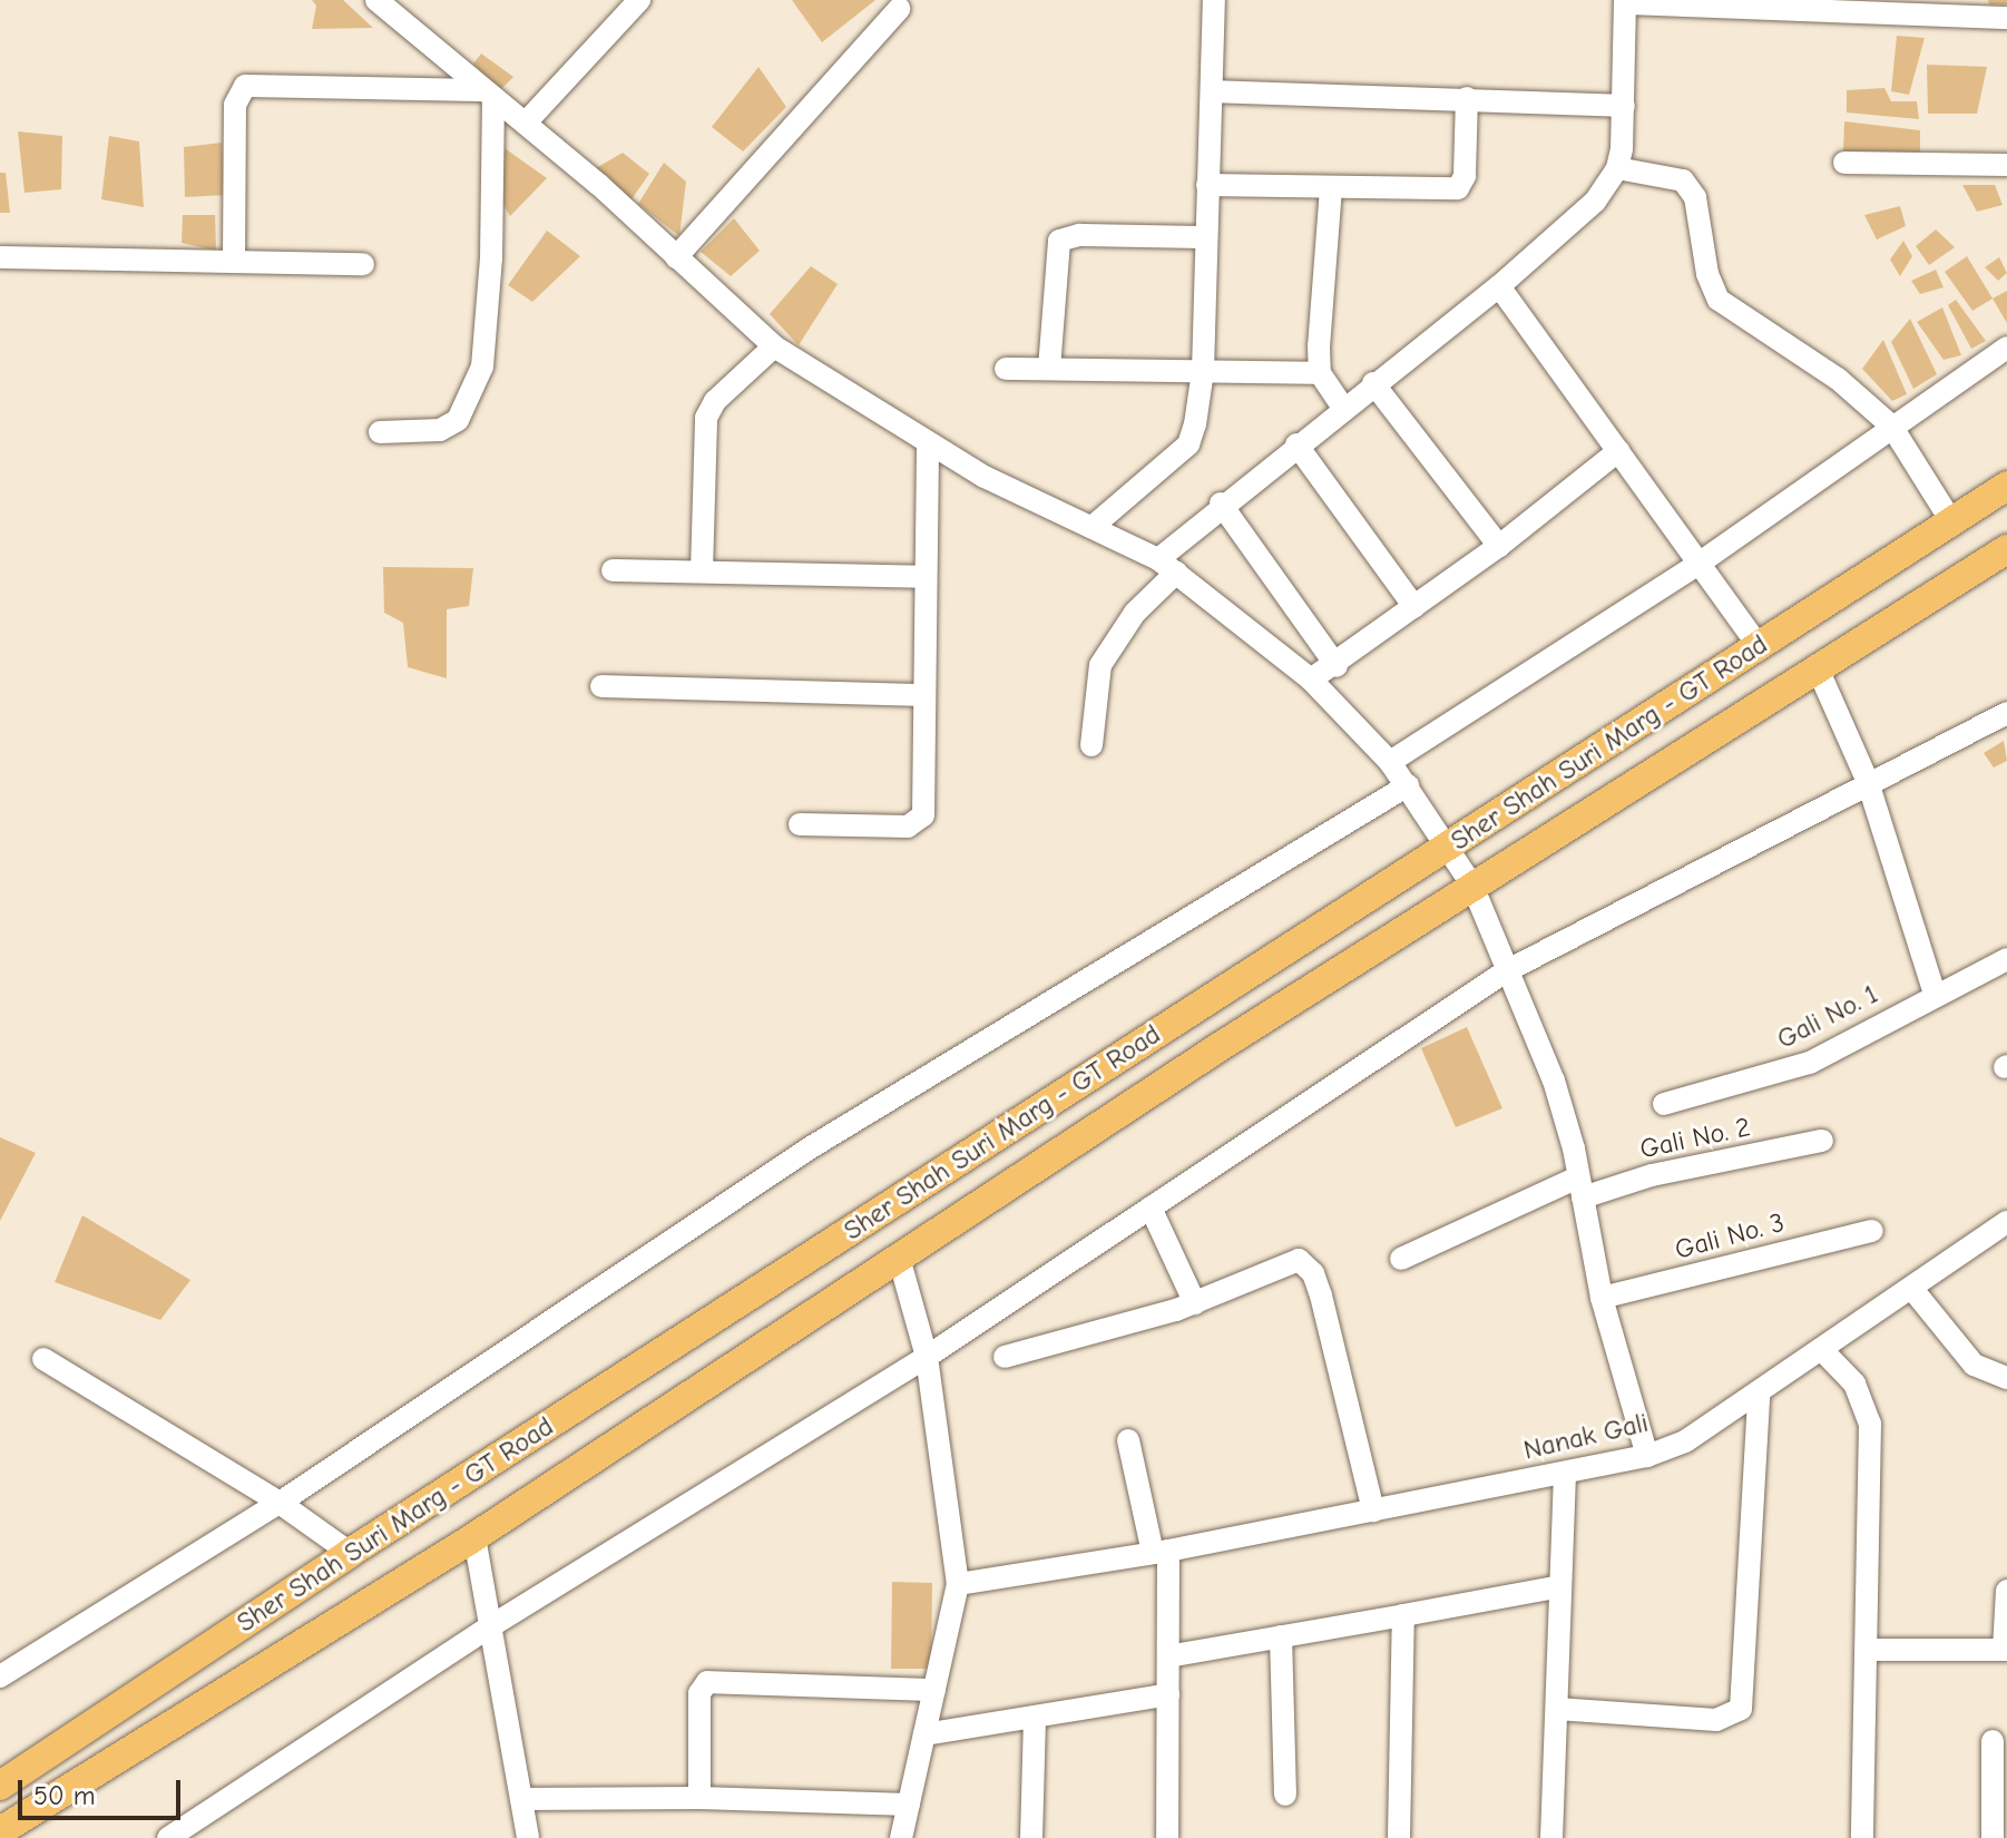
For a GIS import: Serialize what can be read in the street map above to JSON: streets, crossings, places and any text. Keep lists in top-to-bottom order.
{
  "streets": {
    "main road": ["Sher Shah Suri Marg - GT Road"],
    "street": [
      "Gali No. 1",
      "Gali No. 2",
      "Gali No. 3",
      "Nanak Gali"
    ]
  },
  "scale_bar": "50 m"
}
